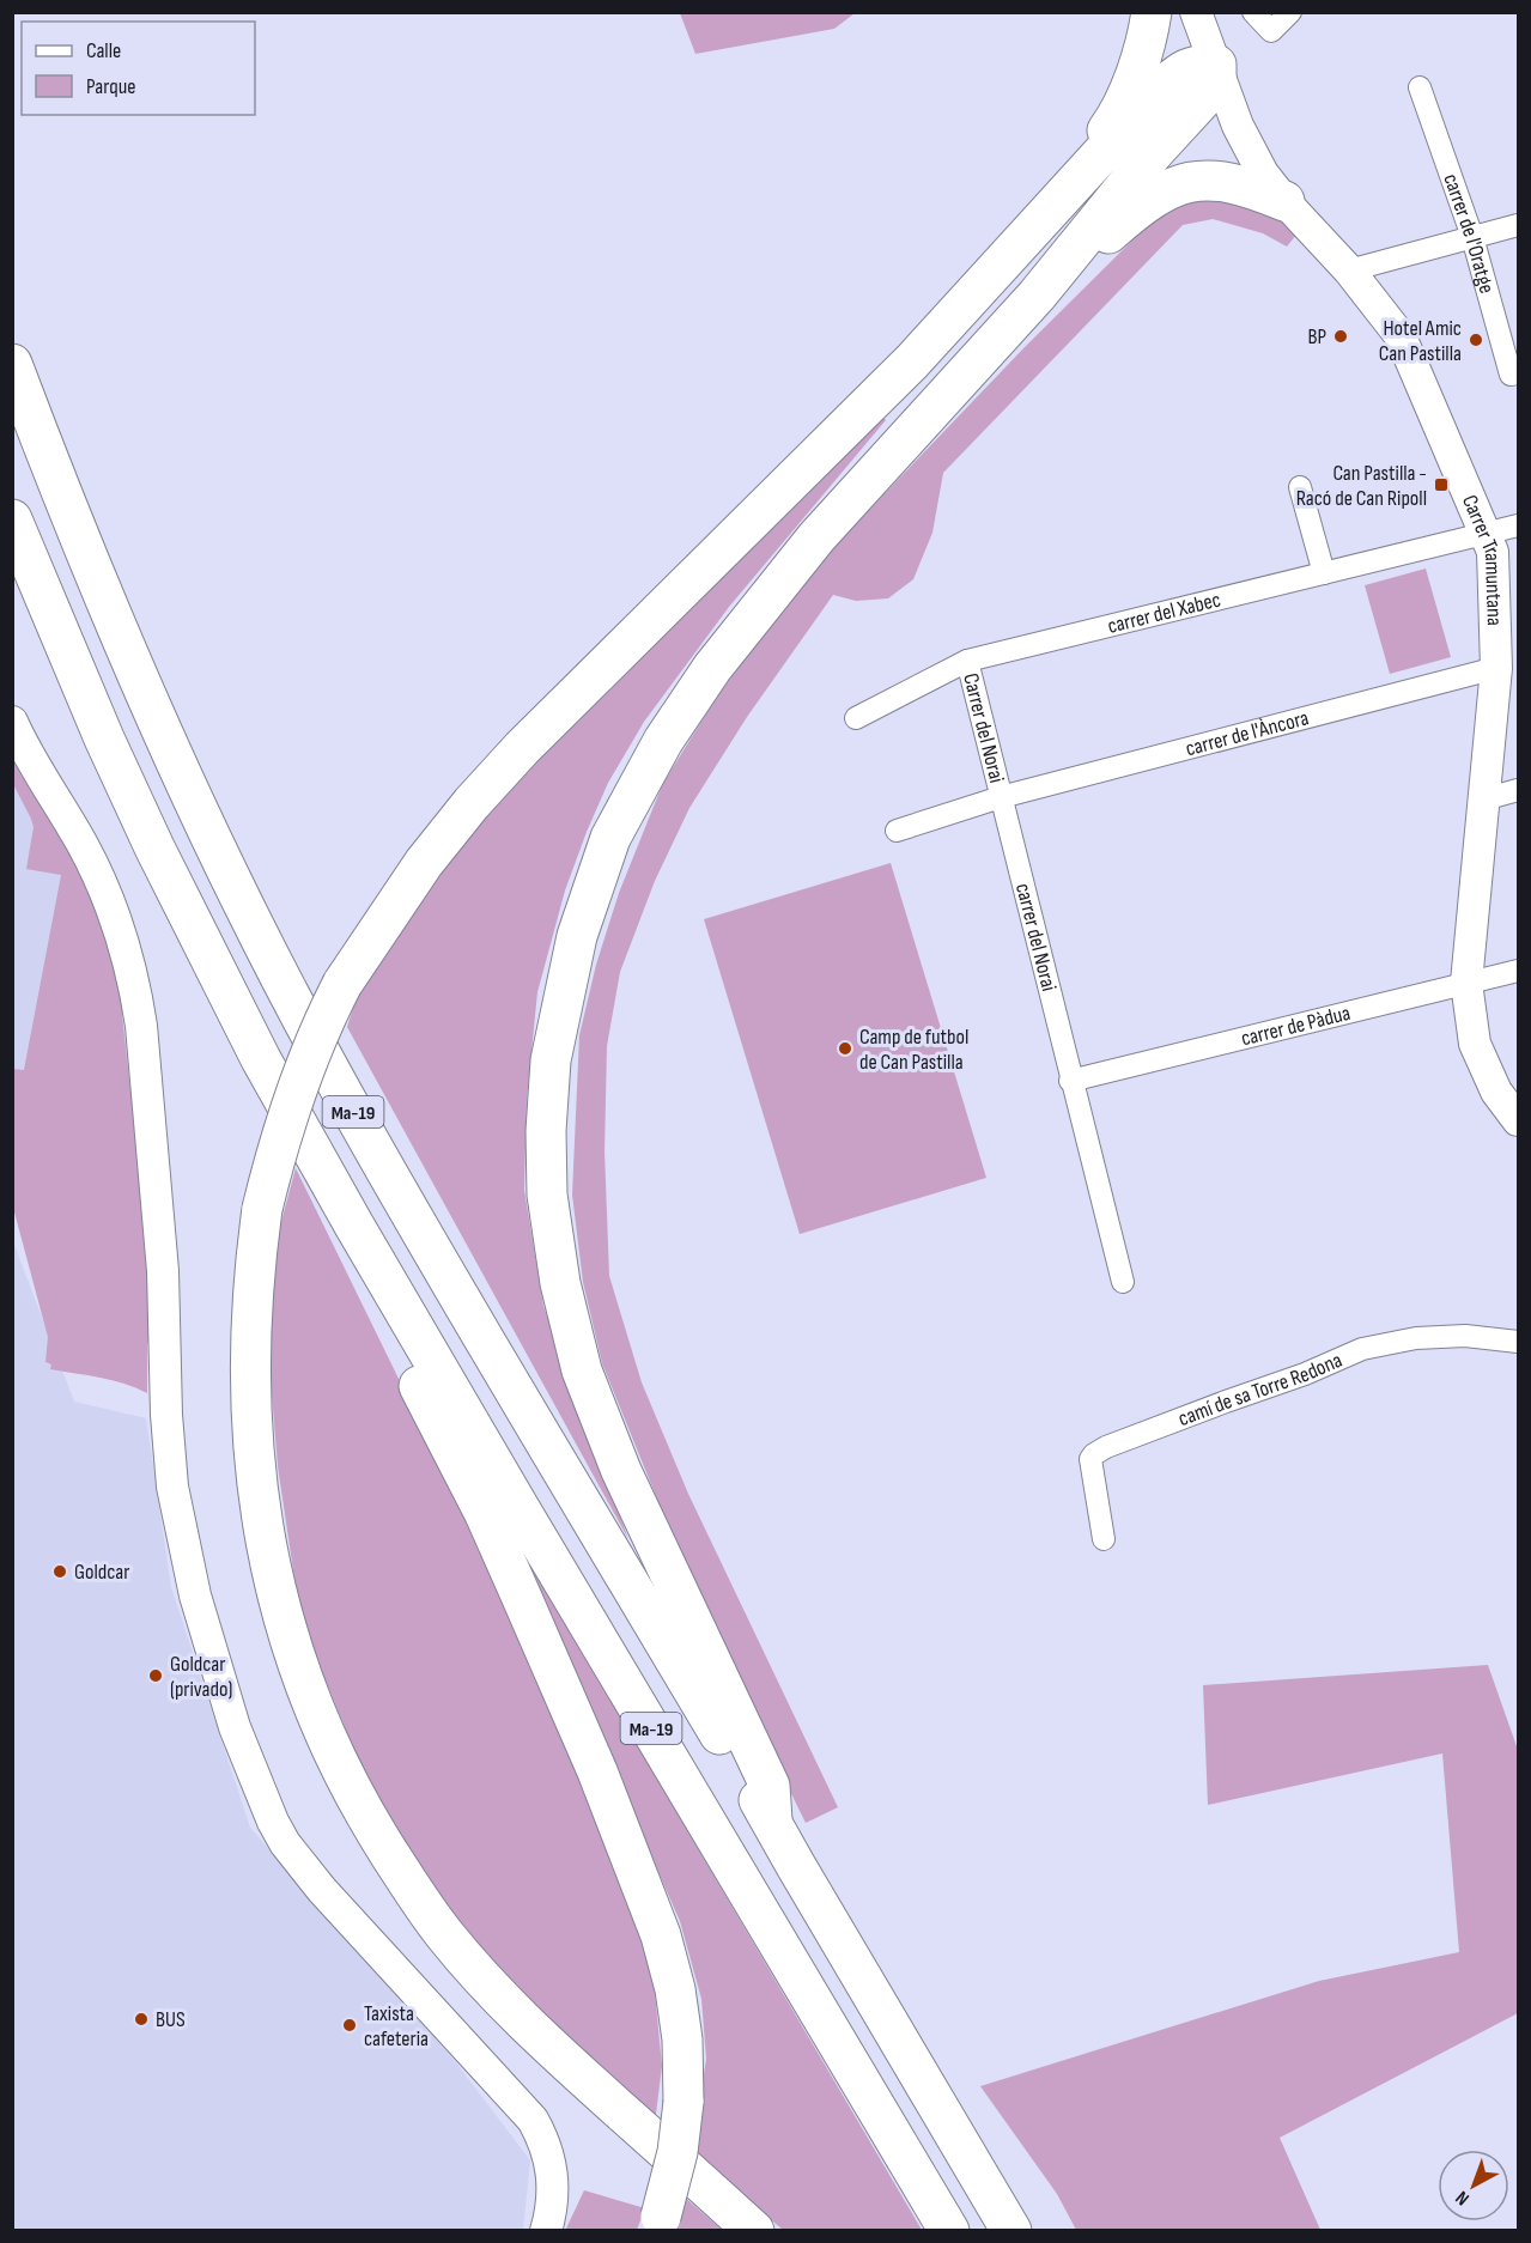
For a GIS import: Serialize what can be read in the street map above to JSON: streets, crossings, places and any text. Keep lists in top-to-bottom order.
{
  "streets": {
    "highway": ["Ma-19"],
    "street": [
      "carrer de l'Oratge",
      "Carrer Tramuntana",
      "carrer del Xabec",
      "Carrer del Norai",
      "carrer de l'Àncora",
      "carrer del Norai",
      "carrer de Pàdua",
      "camí de sa Torre Redona"
    ]
  },
  "crossings": [
    ["Carrer Tramuntana", "carrer del Xabec"],
    ["Carrer Tramuntana", "carrer de l'Àncora"],
    ["Carrer Tramuntana", "carrer de Pàdua"],
    ["carrer del Xabec", "Carrer del Norai"],
    ["Carrer del Norai", "carrer de l'Àncora"],
    ["Carrer del Norai", "carrer del Norai"],
    ["carrer de l'Àncora", "carrer del Norai"],
    ["carrer del Norai", "carrer de Pàdua"]
  ],
  "places": {
    "other": [
      "BP",
      "Hotel Amic Can Pastilla",
      "Camp de futbol de Can Pastilla",
      "Goldcar",
      "Goldcar (privado)",
      "BUS",
      "Taxista cafeteria"
    ],
    "transit": ["Can Pastilla - Racó de Can Ripoll"]
  },
  "legend": ["Calle", "Parque"],
  "north": "bottom left"
}
